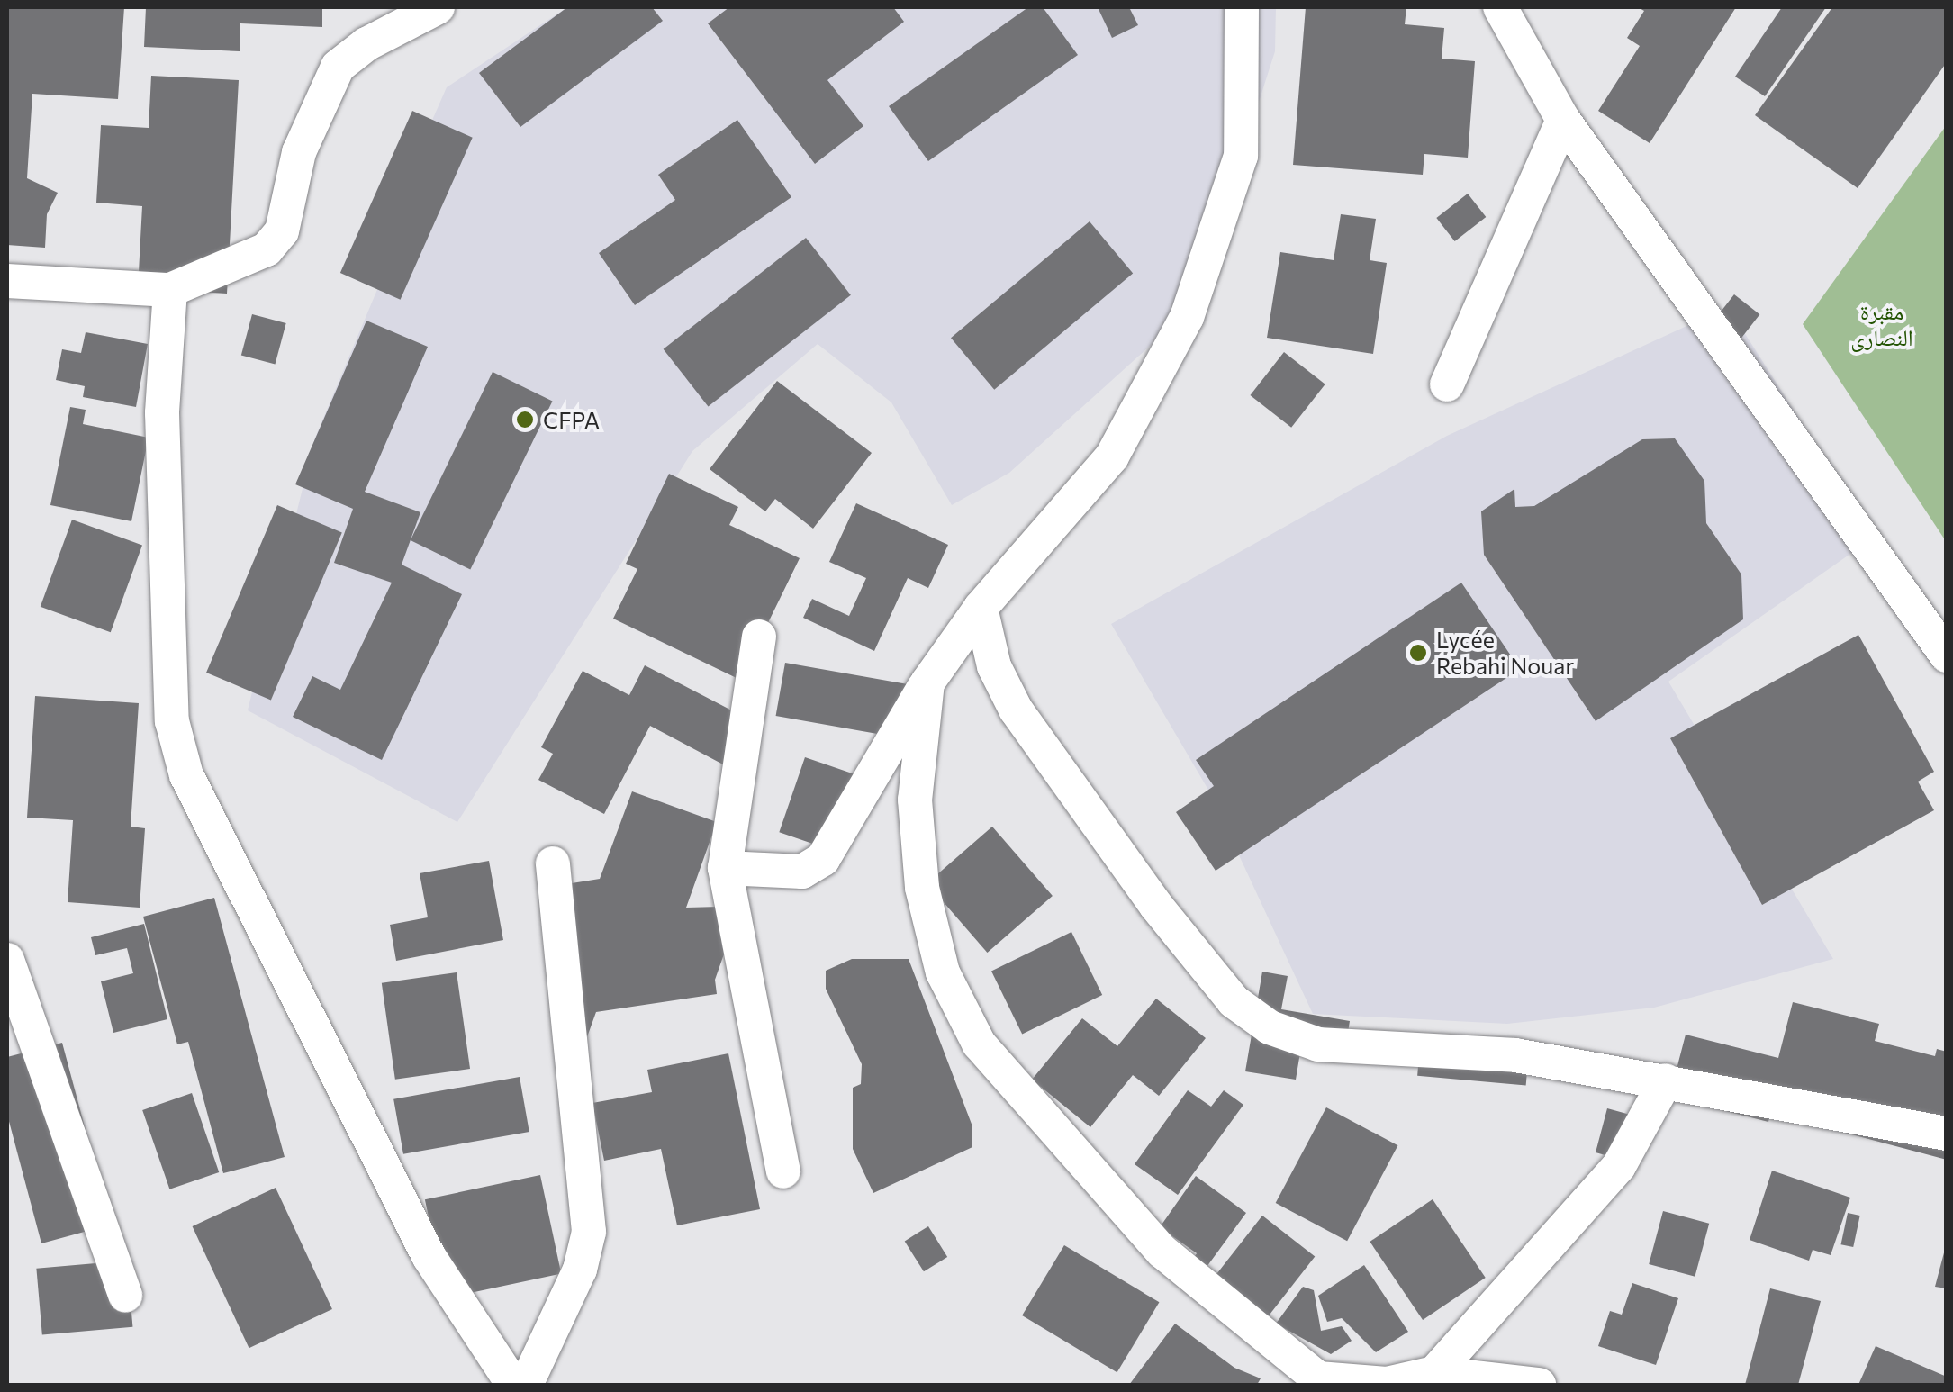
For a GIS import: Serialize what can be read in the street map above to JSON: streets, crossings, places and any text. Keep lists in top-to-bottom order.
{
  "parks": ["مقبرة النصارى"],
  "places": ["CFPA", "Lycée Rebahi Nouar"]
}
